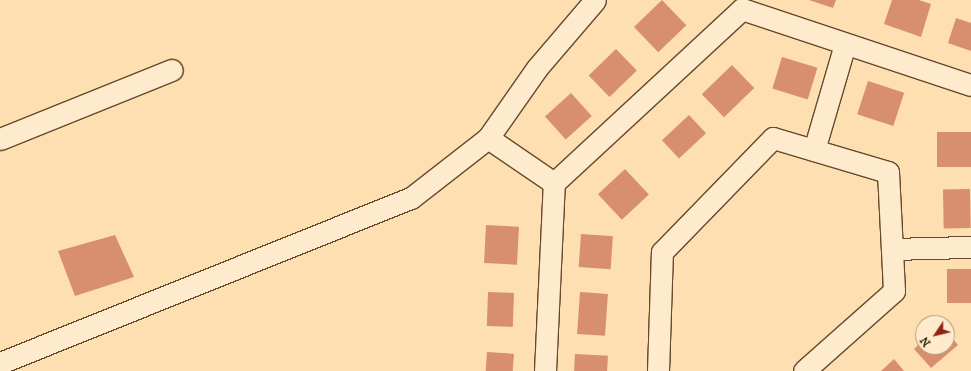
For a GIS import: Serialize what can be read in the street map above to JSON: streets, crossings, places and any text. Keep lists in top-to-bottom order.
{
  "north": "bottom left"
}
